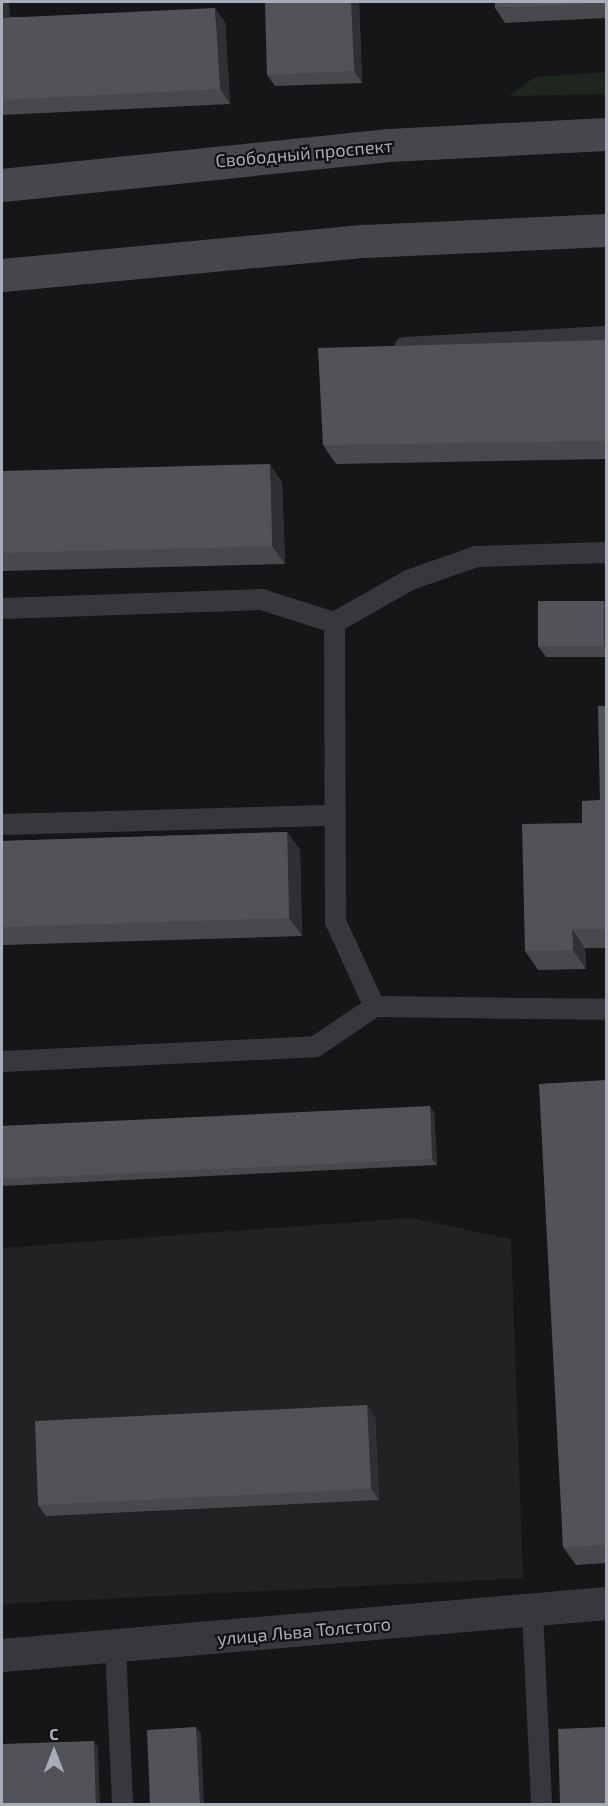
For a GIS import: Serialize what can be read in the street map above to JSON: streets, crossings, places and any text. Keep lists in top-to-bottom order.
{
  "streets": {
    "main road": ["Свободный проспект"],
    "street": ["улица Льва Толстого"]
  },
  "north": "top"
}
